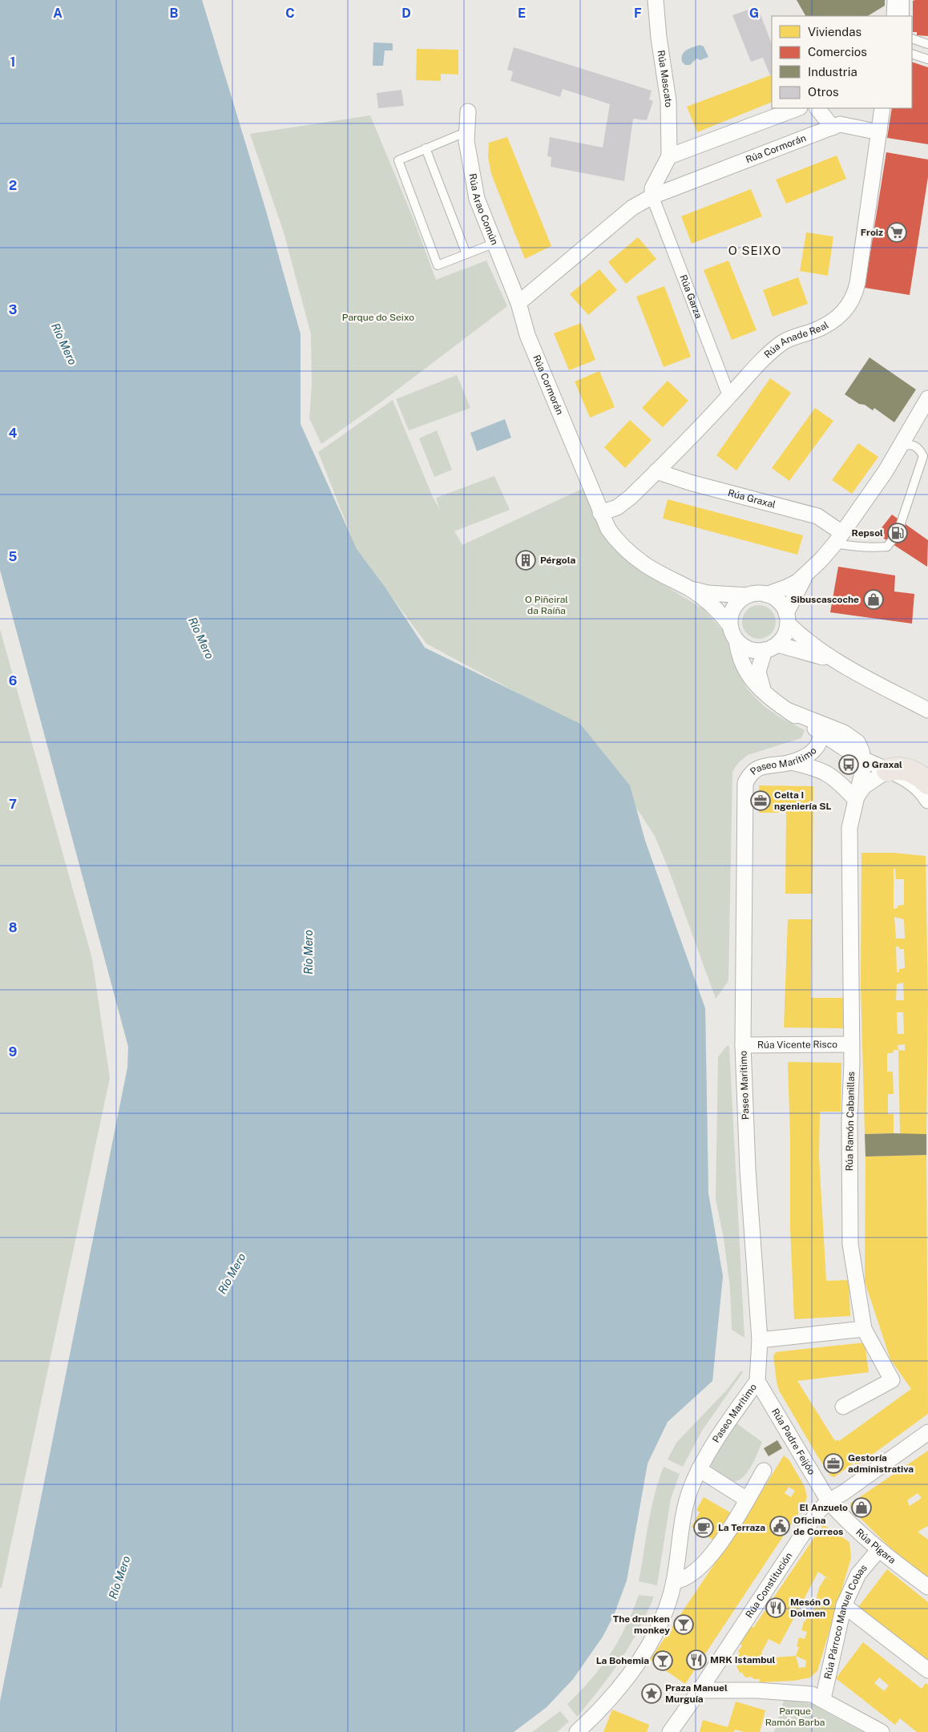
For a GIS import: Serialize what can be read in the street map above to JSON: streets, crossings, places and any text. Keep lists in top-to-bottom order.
{
  "streets": {
    "street": [
      "Rúa Mascato",
      "Rúa Cormorán",
      "Rúa Arao Común",
      "Rúa Garza",
      "Rúa Anade Real",
      "Rúa Graxal",
      "Paseo Marítimo",
      "Rúa Vicente Risco",
      "Rúa Ramón Cabanillas",
      "Rúa Padre Feijóo",
      "Rúa Pígara",
      "Rúa Constitución",
      "Rúa Párroco Manuel Cobas"
    ]
  },
  "crossings": [
    ["Rúa Cormorán", "Rúa Arao Común"],
    ["Rúa Cormorán", "Rúa Garza"],
    ["Rúa Cormorán", "Rúa Anade Real"],
    ["Rúa Garza", "Rúa Anade Real"],
    ["Rúa Anade Real", "Rúa Graxal"],
    ["Paseo Marítimo", "Rúa Vicente Risco"],
    ["Paseo Marítimo", "Rúa Padre Feijóo"],
    ["Rúa Vicente Risco", "Rúa Ramón Cabanillas"],
    ["Rúa Padre Feijóo", "Rúa Pígara"],
    ["Rúa Padre Feijóo", "Rúa Constitución"],
    ["Rúa Pígara", "Rúa Constitución"],
    ["Rúa Pígara", "Rúa Párroco Manuel Cobas"]
  ],
  "districts": ["O SEIXO"],
  "water": ["Río Mero"],
  "parks": ["Parque do Seixo", "O Piñeiral da Raíña", "Parque Ramón Barba"],
  "places": {
    "supermarket": ["Froiz"],
    "fuel station": ["Repsol"],
    "building": ["Pérgola"],
    "shop": ["Sibuscascoche", "El Anzuelo"],
    "bus stop": ["O Graxal"],
    "office": ["Celta I ngeniería SL", "Gestoría administrativa"],
    "public building": ["Oficina de Correos"],
    "cafe": ["La Terraza"],
    "restaurant": ["Mesón O Dolmen", "MRK Istambul"],
    "bar": ["The drunken monkey", "La Bohemia"],
    "place": ["Praza Manuel Murguía"]
  },
  "legend": [
    "Viviendas",
    "Comercios",
    "Industria",
    "Otros"
  ],
  "grid": {
    "columns": [
      "A",
      "B",
      "C",
      "D",
      "E",
      "F",
      "G"
    ],
    "rows": [
      "1",
      "2",
      "3",
      "4",
      "5",
      "6",
      "7",
      "8",
      "9"
    ]
  }
}
